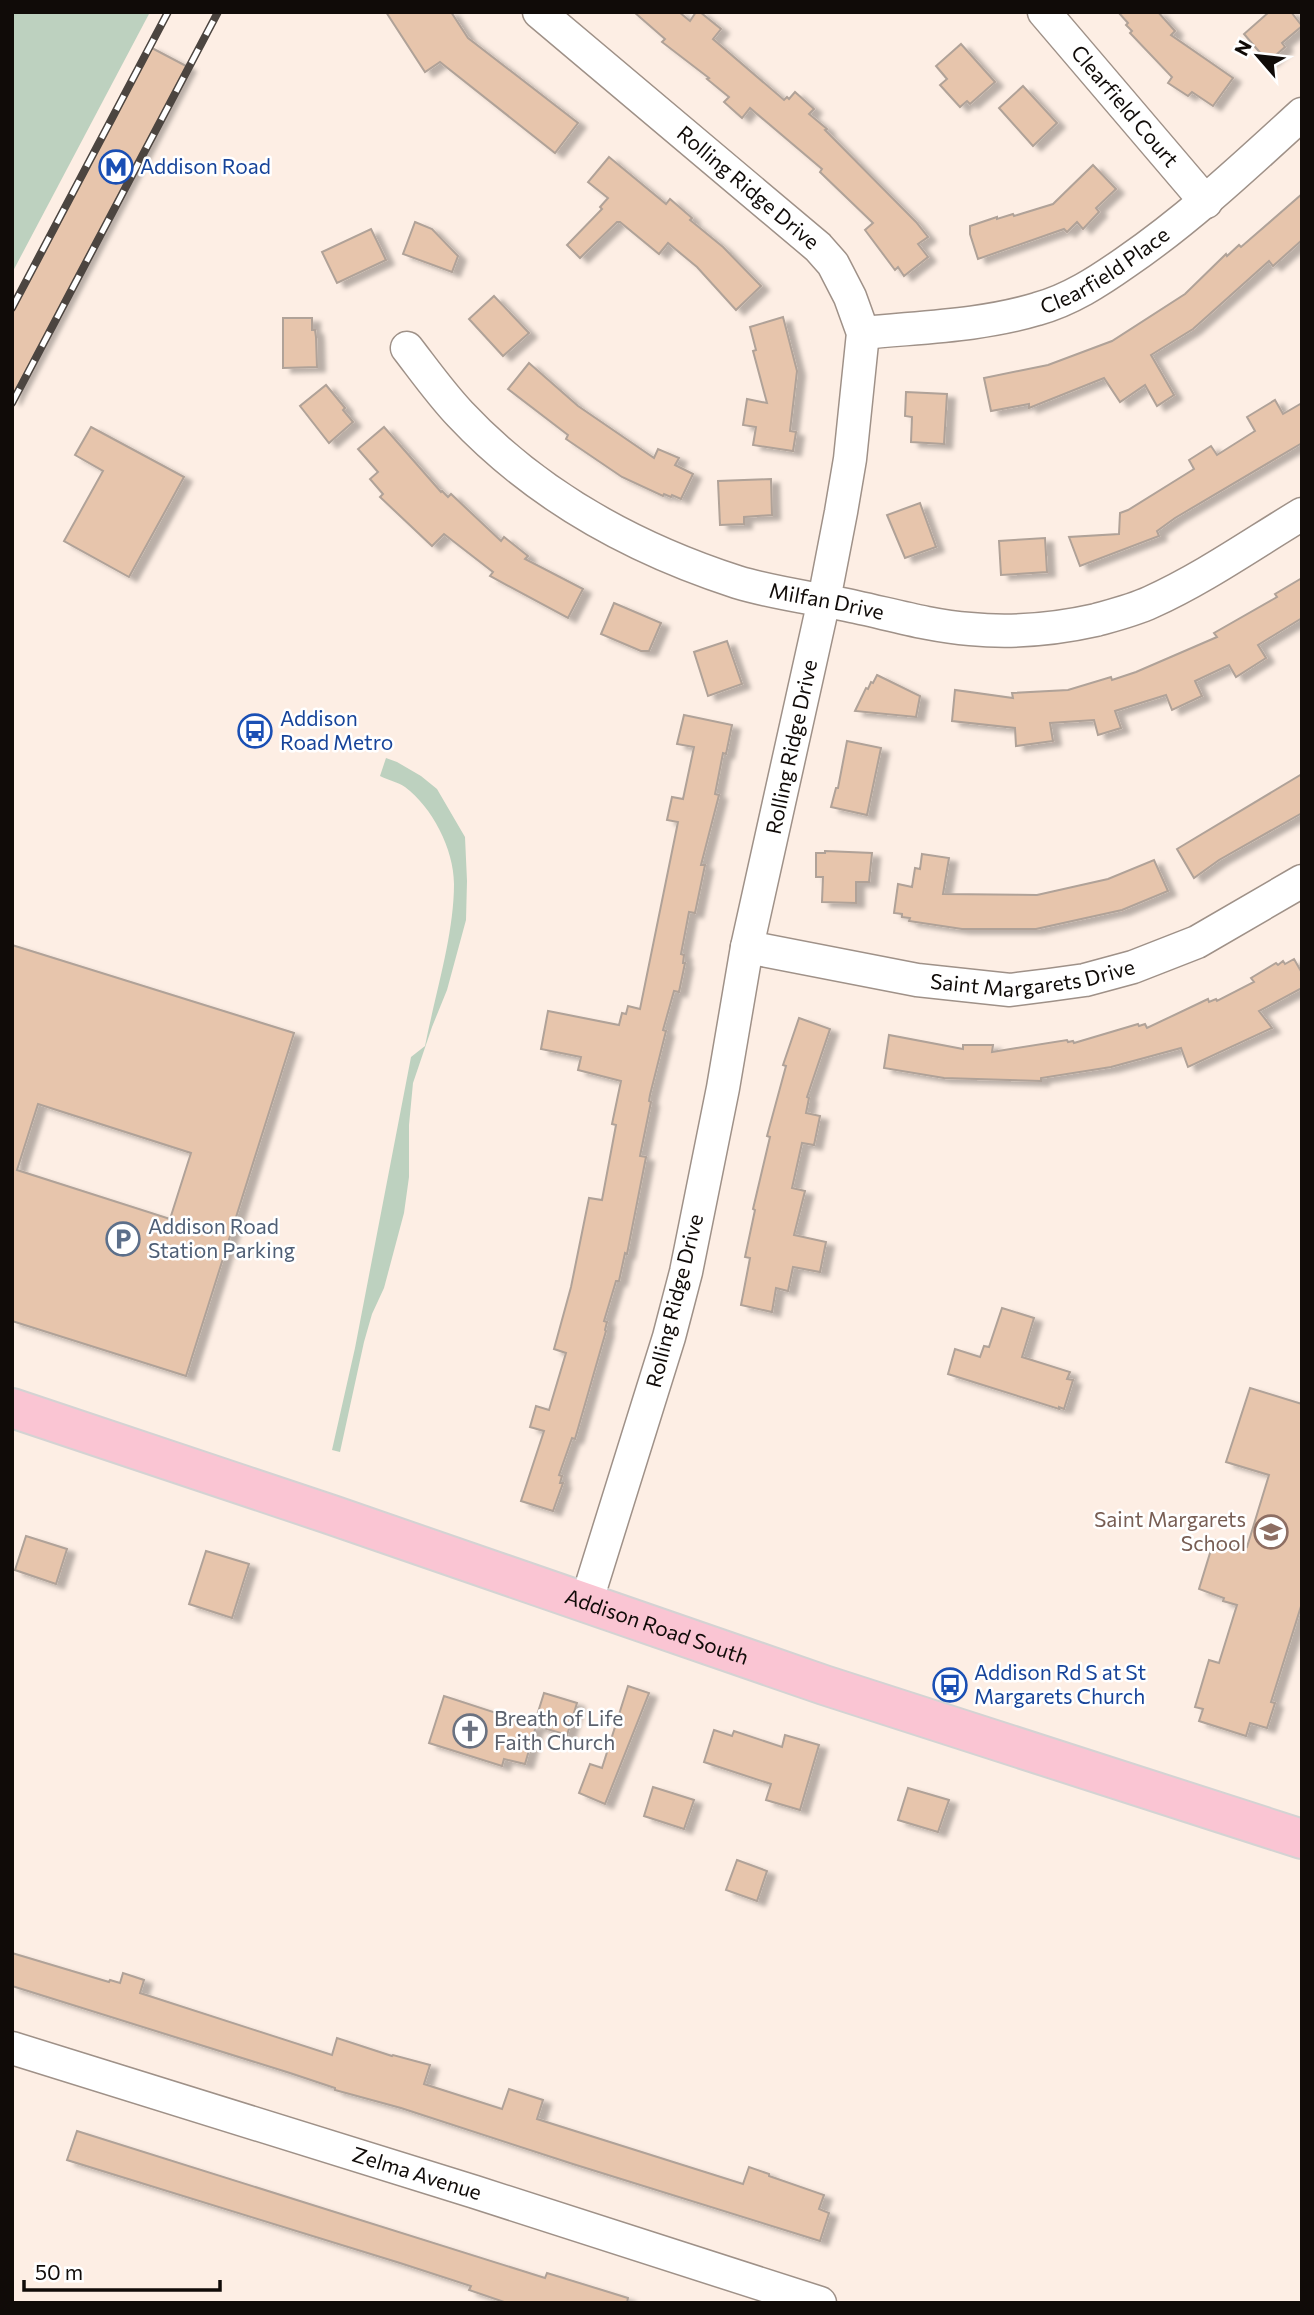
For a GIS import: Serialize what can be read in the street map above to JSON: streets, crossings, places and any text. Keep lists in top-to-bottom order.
{
  "streets": {
    "main road": ["Addison Road South"],
    "street": [
      "Clearfield Court",
      "Rolling Ridge Drive",
      "Clearfield Place",
      "Milfan Drive",
      "Saint Margarets Drive",
      "Zelma Avenue"
    ]
  },
  "crossings": [
    ["Clearfield Court", "Clearfield Place"],
    ["Rolling Ridge Drive", "Clearfield Place"],
    ["Rolling Ridge Drive", "Milfan Drive"],
    ["Rolling Ridge Drive", "Saint Margarets Drive"],
    ["Rolling Ridge Drive", "Addison Road South"]
  ],
  "places": {
    "metro station": ["Addison Road"],
    "bus stop": ["Addison Road Metro", "Addison Rd S at St Margarets Church"],
    "parking": ["Addison Road Station Parking"],
    "school or university": ["Saint Margarets School"],
    "church": ["Breath of Life Faith Church"]
  },
  "scale_bar": "50 m",
  "north": "top left"
}
